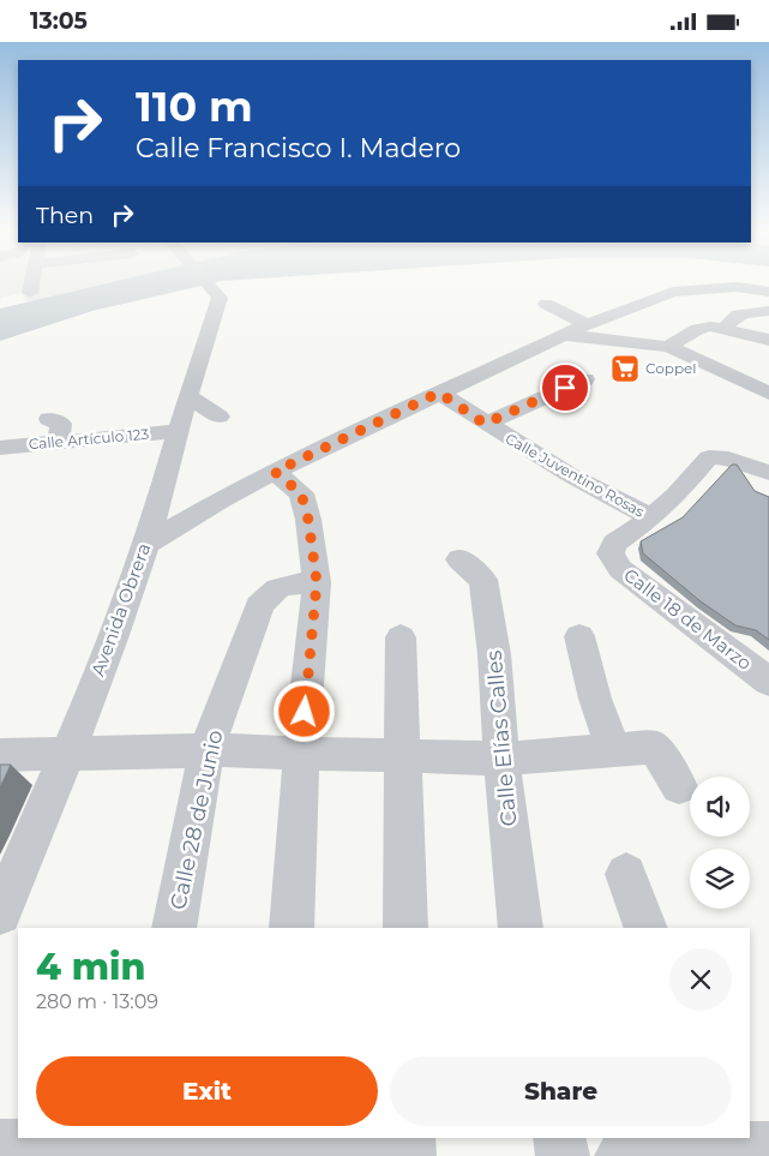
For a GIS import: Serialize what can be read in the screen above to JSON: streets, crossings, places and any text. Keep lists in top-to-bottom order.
{
  "streets": {
    "street": [
      "Calle Artículo 123",
      "Calle Juventino Rosas",
      "Avenida Obrera",
      "Calle 18 de Marzo",
      "Calle Elías Calles",
      "Calle 28 de Junio"
    ]
  },
  "crossings": [
    ["Calle Artículo 123", "Avenida Obrera"],
    ["Calle Juventino Rosas", "Calle 18 de Marzo"]
  ],
  "places": {
    "supermarket": ["Coppel"]
  },
  "page": {
    "status": "13:05",
    "turn": ["110 m", "Calle Francisco I. Madero"],
    "then": "Then",
    "heading": ["4 min", "280 m · 13:09"],
    "buttons": ["Exit", "Share"]
  }
}
